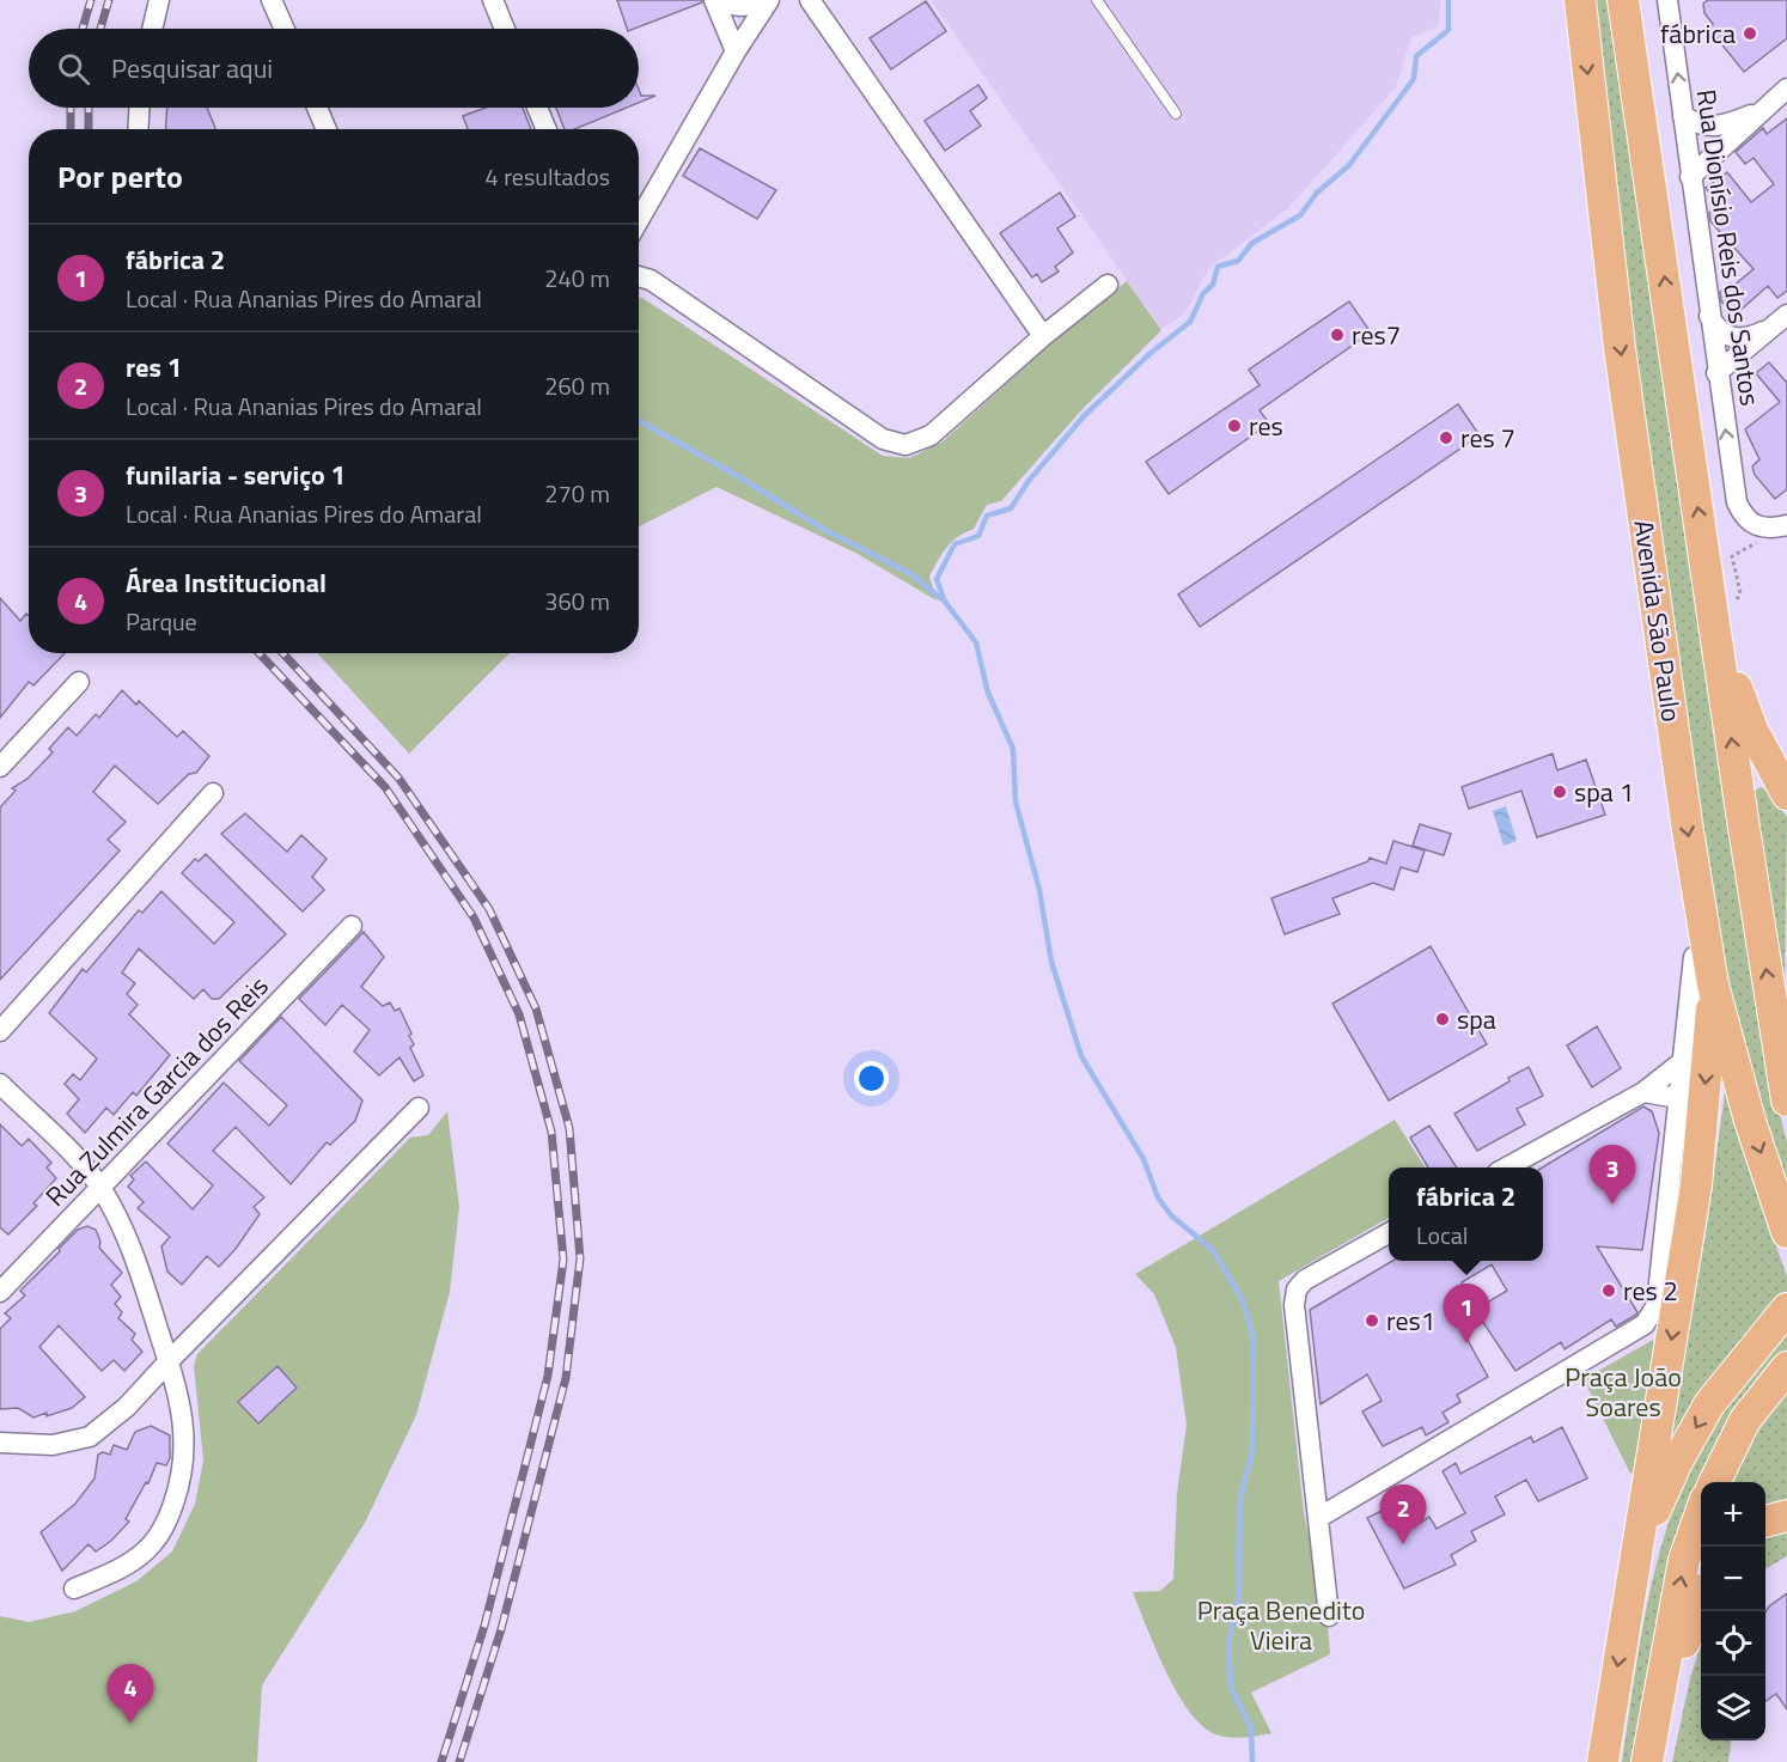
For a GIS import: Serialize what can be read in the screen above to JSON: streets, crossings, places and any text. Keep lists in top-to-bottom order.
{
  "streets": {
    "main road": ["Avenida São Paulo"],
    "street": ["Rua Dionísio Reis dos Santos", "Rua Zulmira Garcia dos Reis"]
  },
  "one_way": ["Rua Dionísio Reis dos Santos"],
  "parks": ["Praça João Soares", "Praça Benedito Vieira"],
  "places": [
    "fábrica",
    "res7",
    "res",
    "res 7",
    "spa 1",
    "spa",
    "res 2",
    "res1"
  ],
  "page": {
    "search": "Pesquisar aqui",
    "heading": ["Por perto", "4 resultados"],
    "list": [
      {
        "mark": "1",
        "name": "fábrica 2",
        "note": "Local · Rua Ananias Pires do Amaral",
        "value": "240 m"
      },
      {
        "mark": "2",
        "name": "res 1",
        "note": "Local · Rua Ananias Pires do Amaral",
        "value": "260 m"
      },
      {
        "mark": "3",
        "name": "funilaria - serviço 1",
        "note": "Local · Rua Ananias Pires do Amaral",
        "value": "270 m"
      },
      {
        "mark": "4",
        "name": "Área Institucional",
        "note": "Parque",
        "value": "360 m"
      }
    ],
    "pins": [
      "3",
      "1",
      "2",
      "4"
    ],
    "popup": ["fábrica 2", "Local"],
    "map_buttons": ["+", "−"]
  }
}
